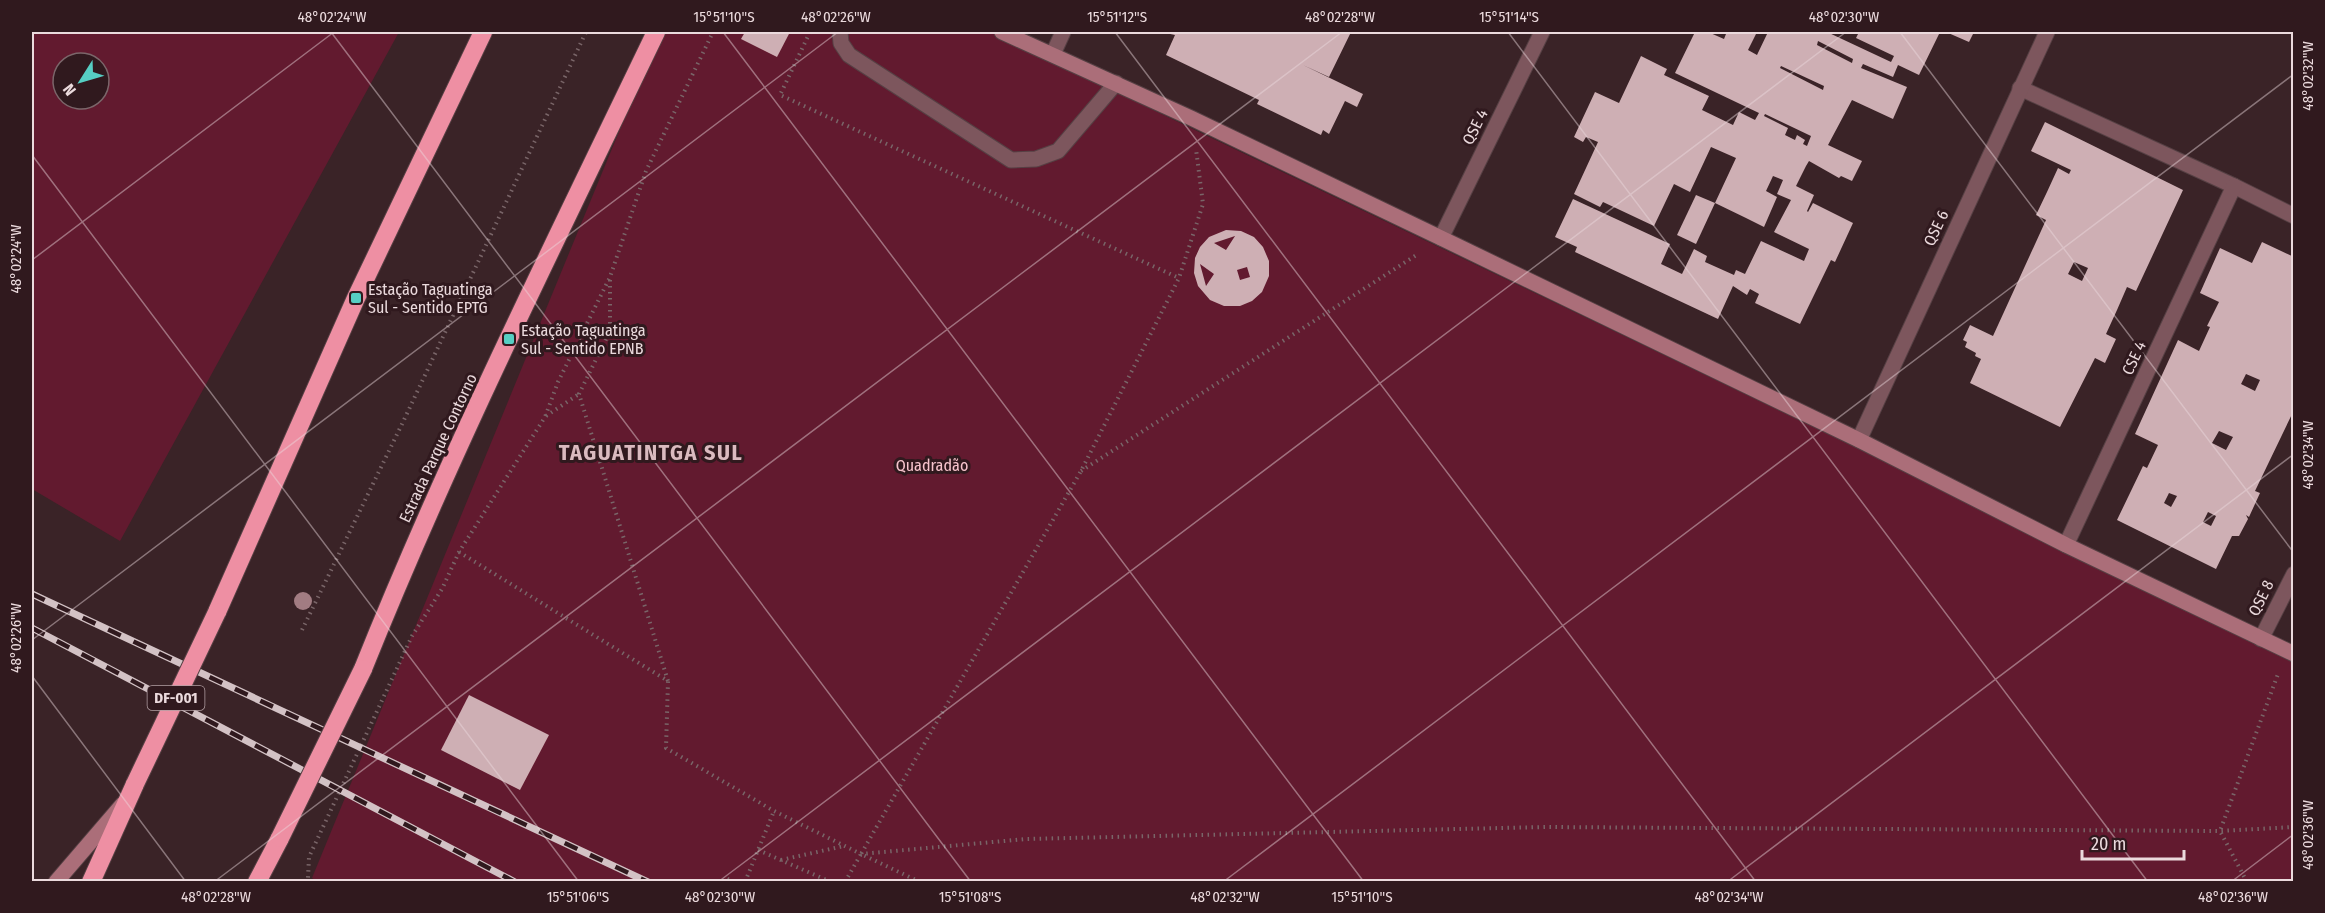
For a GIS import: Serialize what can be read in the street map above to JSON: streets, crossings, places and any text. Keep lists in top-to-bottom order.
{
  "streets": {
    "highway": ["Estrada Parque Contorno", "DF-001"],
    "street": [
      "QSE 4",
      "QSE 6",
      "CSE 4",
      "QSE 8"
    ]
  },
  "districts": ["TAGUATINTGA SUL"],
  "parks": ["Quadradão"],
  "places": {
    "transit": ["Estação Taguatinga Sul - Sentido EPTG", "Estação Taguatinga Sul - Sentido EPNB"]
  },
  "scale_bar": "20 m",
  "north": "bottom left",
  "coordinates": [
    "48°02'24\"W",
    "15°51'10\"S",
    "48°02'26\"W",
    "15°51'12\"S",
    "48°02'28\"W",
    "15°51'14\"S",
    "48°02'30\"W",
    "48°02'32\"W",
    "48°02'34\"W",
    "48°02'36\"W",
    "15°51'06\"S",
    "15°51'08\"S"
  ]
}
